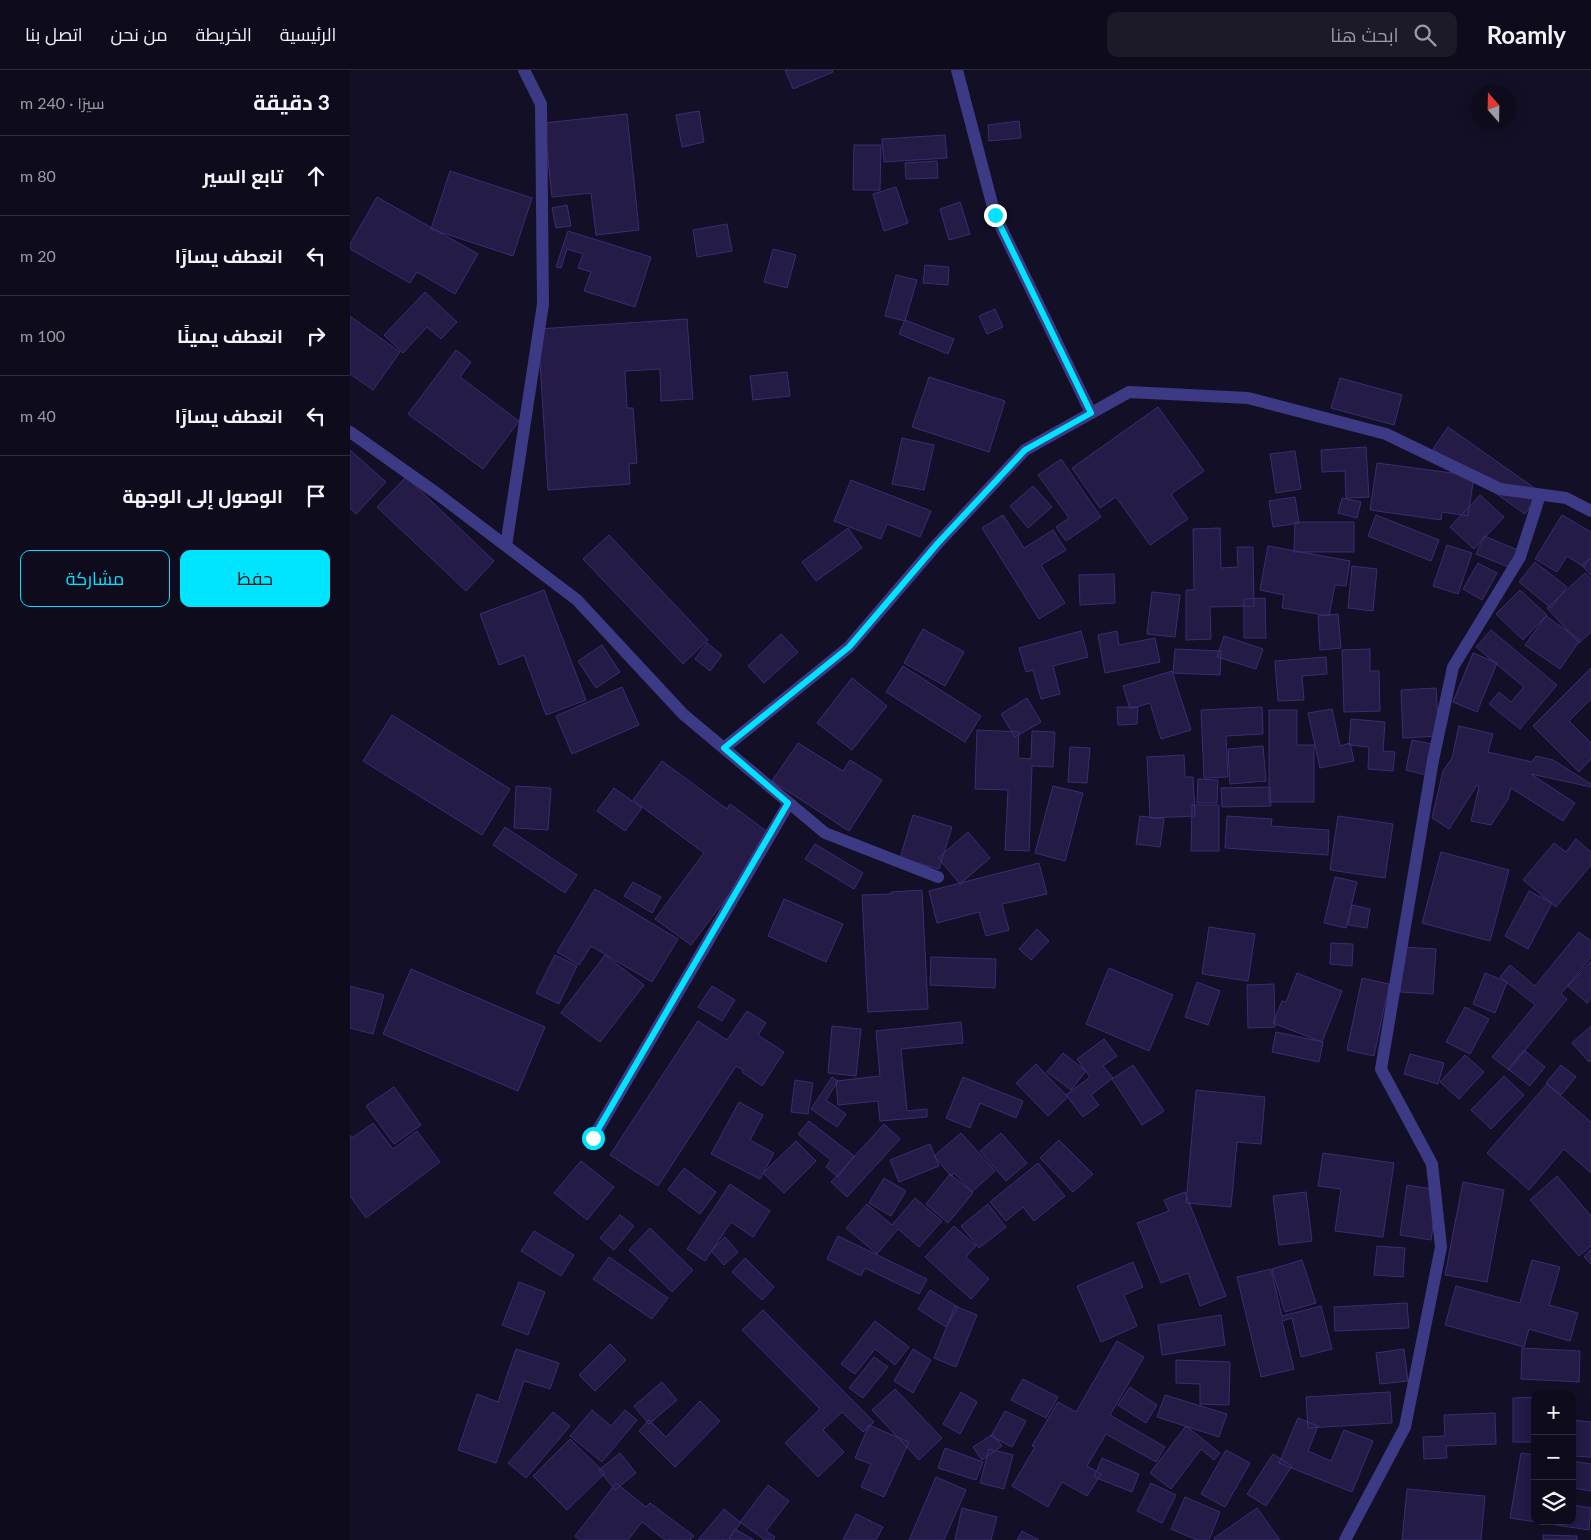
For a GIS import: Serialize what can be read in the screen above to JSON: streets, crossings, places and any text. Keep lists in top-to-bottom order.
{
  "north": "top",
  "page": {
    "header": "Roamly",
    "search": "ابحث هنا",
    "nav": [
      "الرئيسية",
      "الخريطة",
      "من نحن",
      "اتصل بنا"
    ],
    "heading": ["3 دقيقة", "سيرًا · 240 m"],
    "list": [
      ["تابع السير", "80 m"],
      ["انعطف يسارًا", "20 m"],
      ["انعطف يمينًا", "100 m"],
      ["انعطف يسارًا", "40 m"],
      "الوصول إلى الوجهة"
    ],
    "buttons": ["حفظ", "مشاركة"],
    "map_buttons": ["+", "−"]
  }
}
